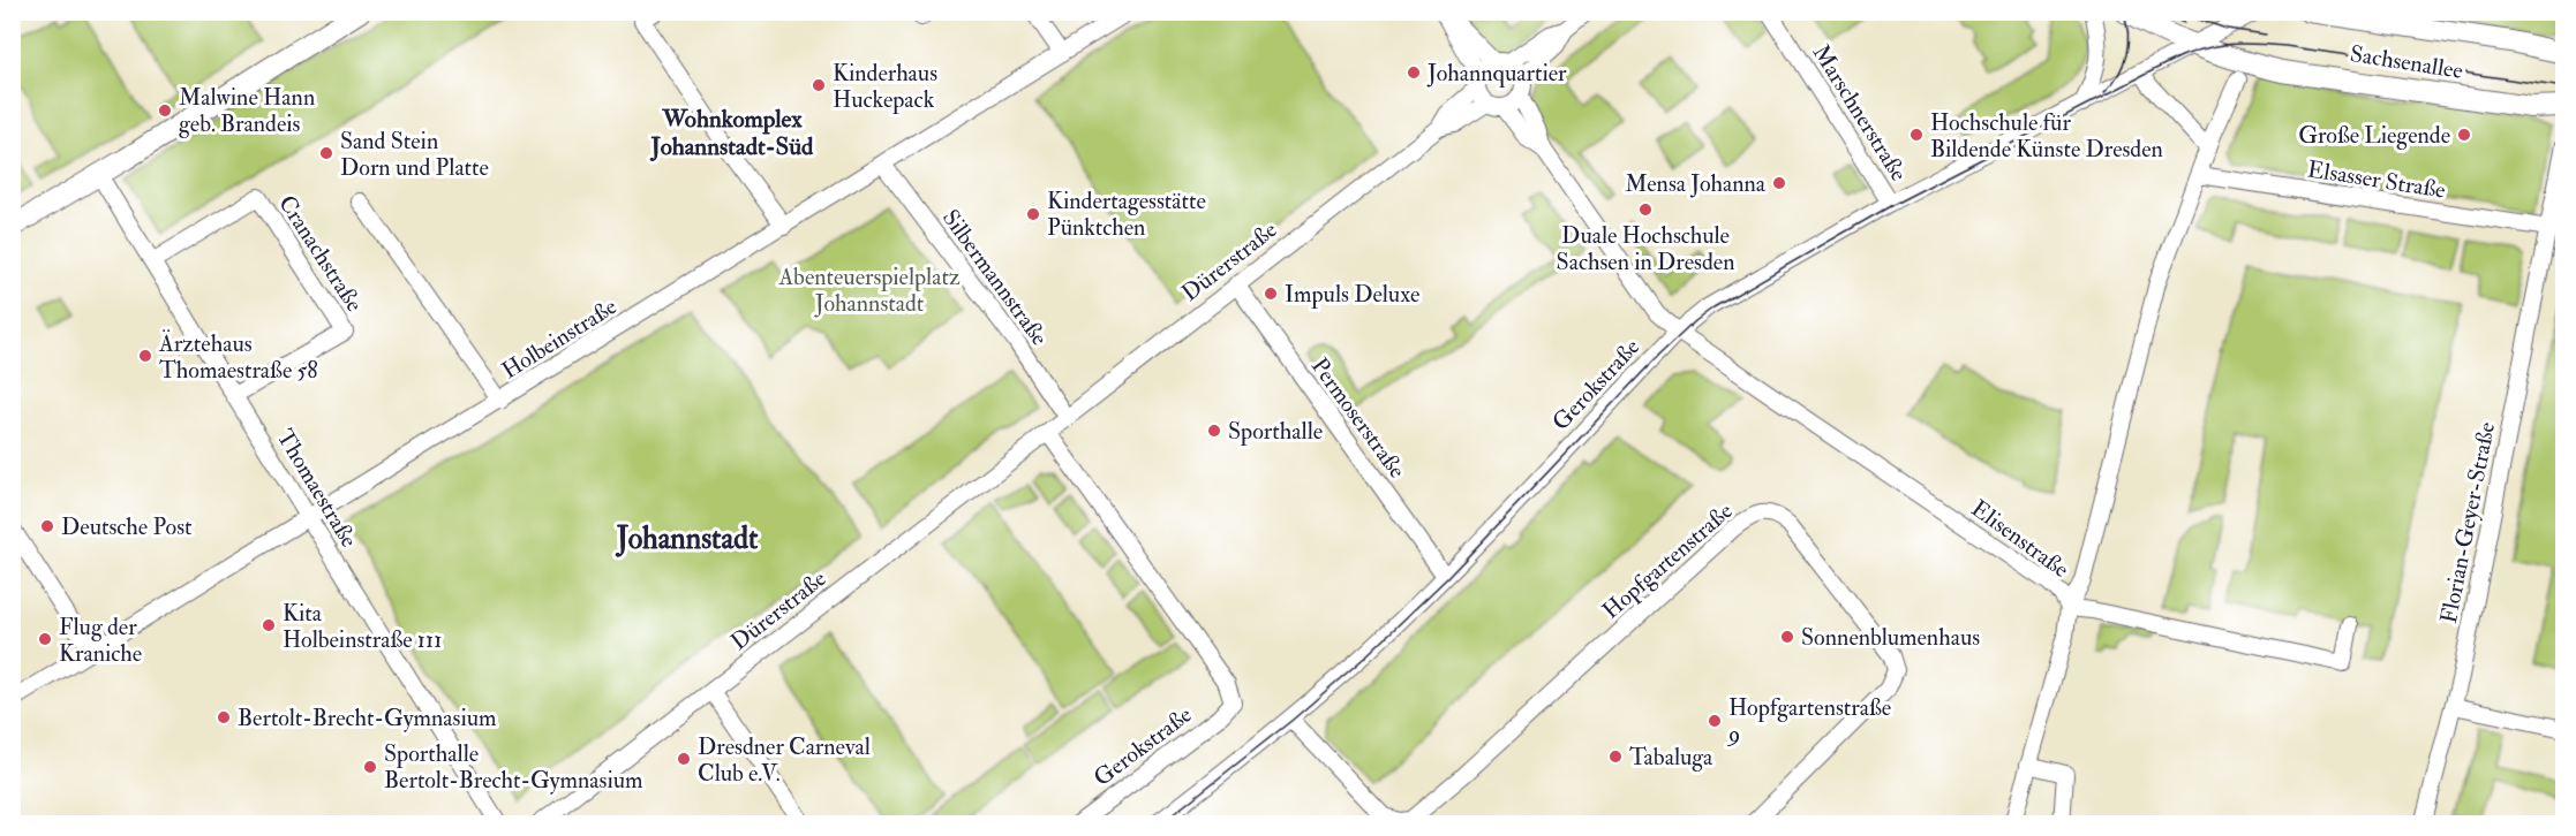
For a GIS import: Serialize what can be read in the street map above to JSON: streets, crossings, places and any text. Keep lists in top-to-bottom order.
{
  "streets": {
    "main road": ["Sachsenallee"],
    "street": [
      "Marschnerstraße",
      "Elsasser Straße",
      "Cranachstraße",
      "Dürerstraße",
      "Silbermannstraße",
      "Holbeinstraße",
      "Gerokstraße",
      "Permoserstraße",
      "Thomaestraße",
      "Florian-Geyer-Straße",
      "Elisenstraße",
      "Hopfgartenstraße"
    ]
  },
  "crossings": [
    ["Sachsenallee", "Gerokstraße"],
    ["Marschnerstraße", "Gerokstraße"],
    ["Elsasser Straße", "Florian-Geyer-Straße"],
    ["Cranachstraße", "Thomaestraße"],
    ["Dürerstraße", "Silbermannstraße"],
    ["Dürerstraße", "Gerokstraße"],
    ["Dürerstraße", "Permoserstraße"],
    ["Silbermannstraße", "Holbeinstraße"],
    ["Holbeinstraße", "Thomaestraße"],
    ["Gerokstraße", "Permoserstraße"],
    ["Gerokstraße", "Elisenstraße"],
    ["Gerokstraße", "Hopfgartenstraße"]
  ],
  "districts": ["Wohnkomplex Johannstadt-Süd", "Johannstadt"],
  "parks": ["Abenteuerspielplatz Johannstadt"],
  "places": [
    "Johannquartier",
    "Kinderhaus Huckepack",
    "Malwine Hann geb. Brandeis",
    "Hochschule für Bildende Künste Dresden",
    "Große Liegende",
    "Sand Stein Dorn und Platte",
    "Mensa Johanna",
    "Duale Hochschule Sachsen in Dresden",
    "Kindertagesstätte Pünktchen",
    "Impuls Deluxe",
    "Ärztehaus Thomaestraße 58",
    "Sporthalle",
    "Deutsche Post",
    "Kita Holbeinstraße 111",
    "Sonnenblumenhaus",
    "Flug der Kraniche",
    "Bertolt-Brecht-Gymnasium",
    "Hopfgartenstraße 9",
    "Tabaluga",
    "Dresdner Carneval Club e.V.",
    "Sporthalle Bertolt-Brecht-Gymnasium"
  ]
}
